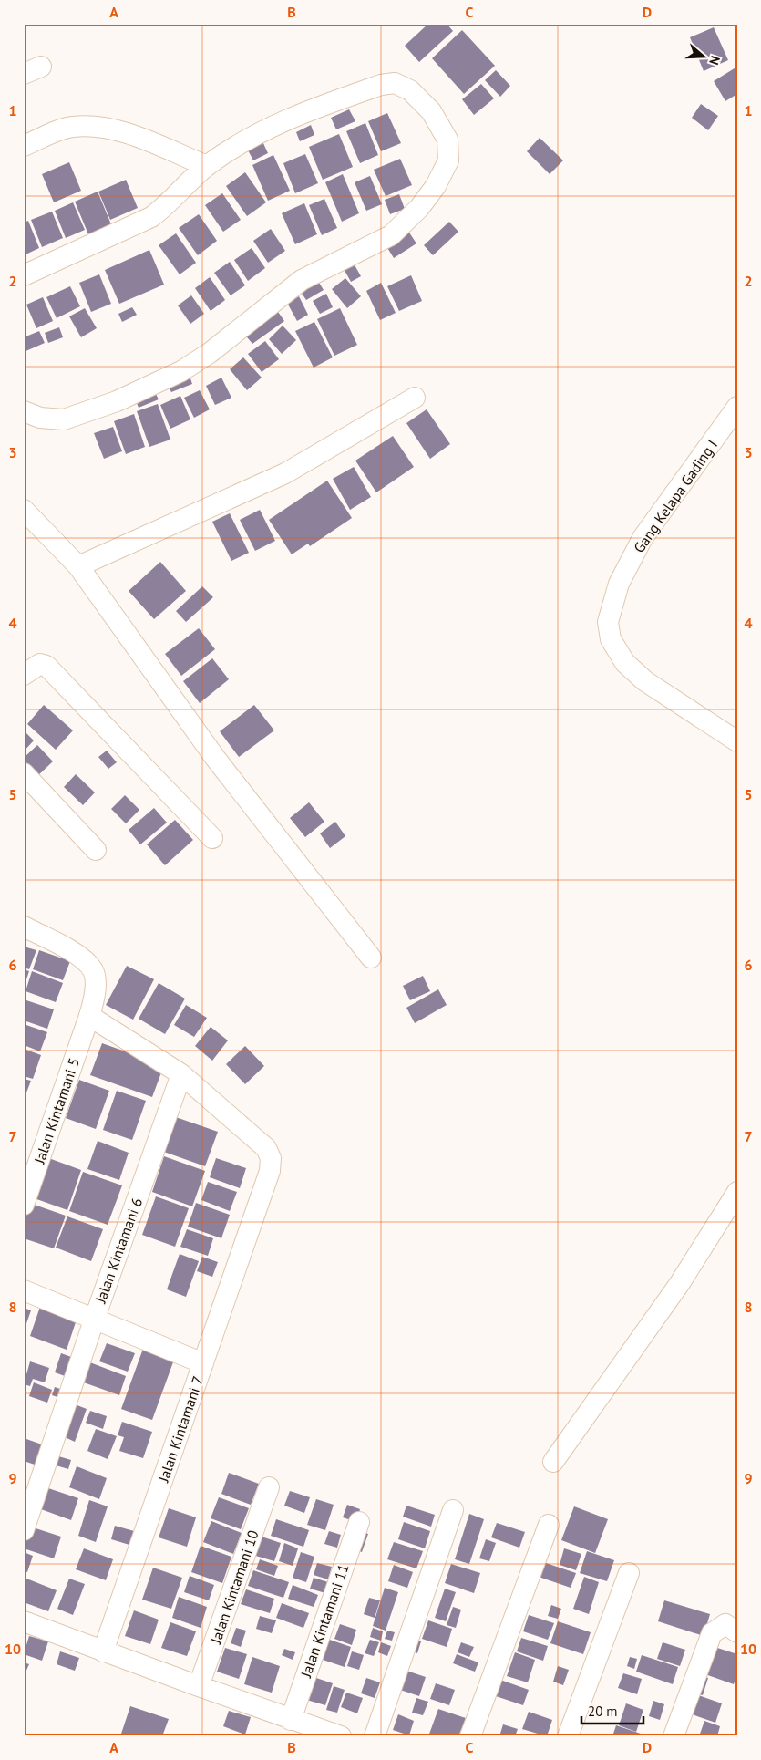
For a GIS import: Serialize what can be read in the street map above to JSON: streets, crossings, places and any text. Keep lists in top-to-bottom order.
{
  "streets": {
    "street": [
      "Gang Kelapa Gading I",
      "Jalan Kintamani 5",
      "Jalan Kintamani 6",
      "Jalan Kintamani 7",
      "Jalan Kintamani 10",
      "Jalan Kintamani 11"
    ]
  },
  "crossings": [
    ["Jalan Kintamani 6", "Jalan Kintamani 7"]
  ],
  "scale_bar": "20 m",
  "north": "right",
  "grid": {
    "columns": [
      "A",
      "B",
      "C",
      "D"
    ],
    "rows": [
      "1",
      "2",
      "3",
      "4",
      "5",
      "6",
      "7",
      "8",
      "9",
      "10"
    ]
  }
}
